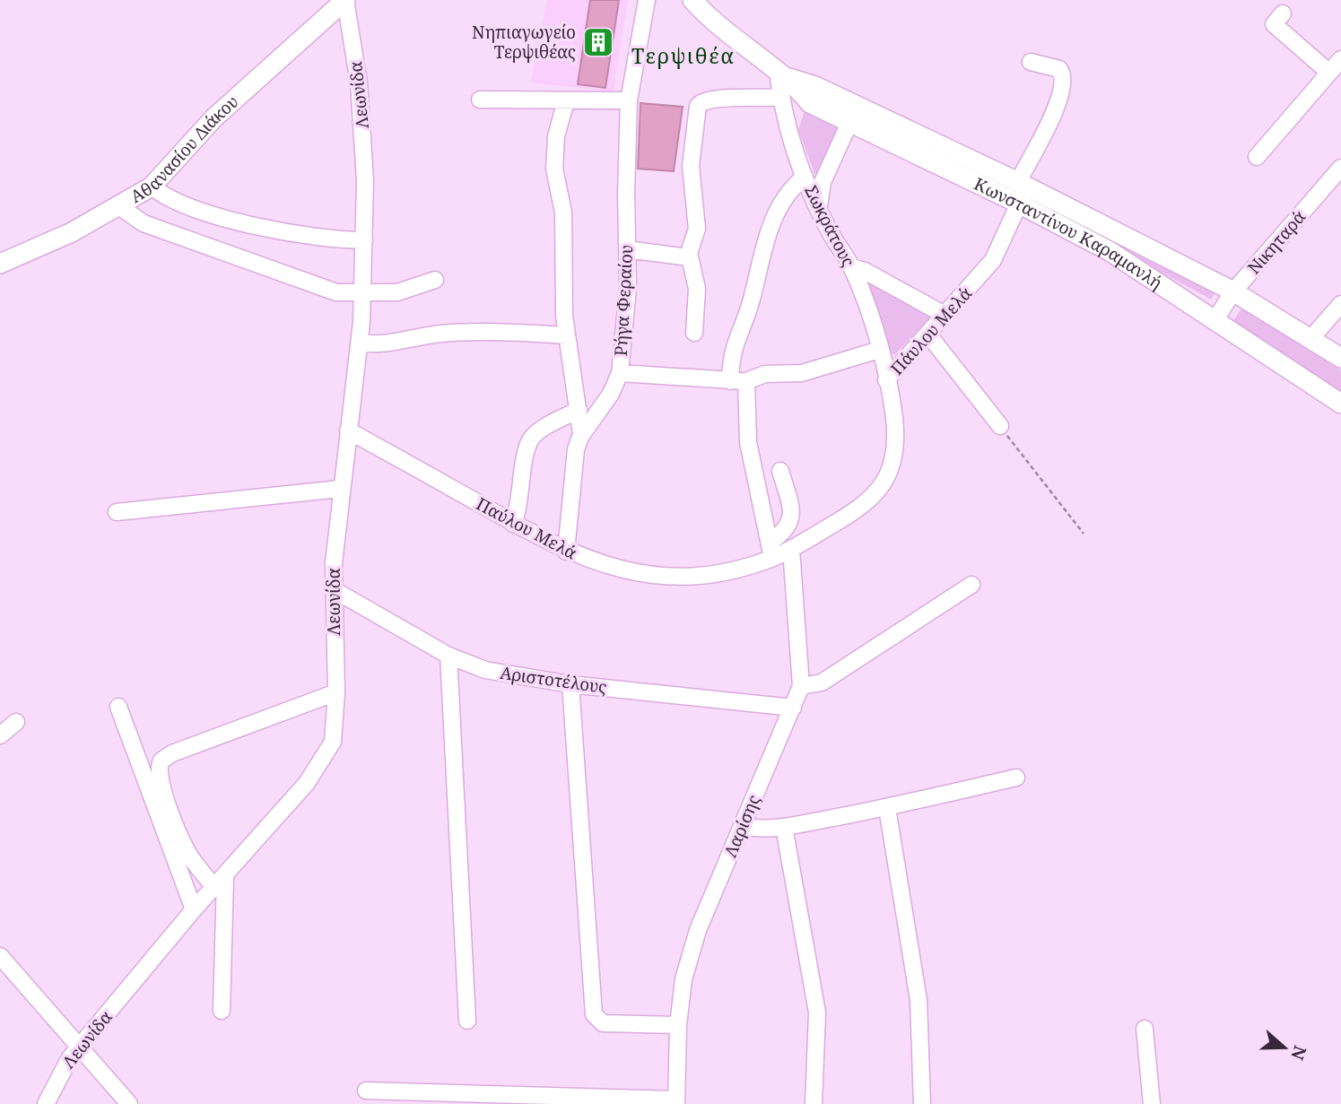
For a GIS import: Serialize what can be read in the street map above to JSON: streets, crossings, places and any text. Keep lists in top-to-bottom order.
{
  "streets": {
    "street": [
      "Λεωνίδα",
      "Αθανασίου Διάκου",
      "Σωκράτους",
      "Κωνσταντίνου Καραμανλή",
      "Νικηταρά",
      "Ρήγα Φεραίου",
      "Πάυλου Μελά",
      "Παύλου Μελά",
      "Αριστοτέλους",
      "Λαρίσης"
    ]
  },
  "crossings": [
    ["Λεωνίδα", "Αθανασίου Διάκου"],
    ["Λεωνίδα", "Παύλου Μελά"],
    ["Λεωνίδα", "Αριστοτέλους"],
    ["Σωκράτους", "Κωνσταντίνου Καραμανλή"],
    ["Σωκράτους", "Πάυλου Μελά"],
    ["Κωνσταντίνου Καραμανλή", "Νικηταρά"],
    ["Κωνσταντίνου Καραμανλή", "Πάυλου Μελά"],
    ["Ρήγα Φεραίου", "Παύλου Μελά"],
    ["Πάυλου Μελά", "Παύλου Μελά"],
    ["Πάυλου Μελά", "Λαρίσης"],
    ["Παύλου Μελά", "Λαρίσης"],
    ["Αριστοτέλους", "Λαρίσης"]
  ],
  "districts": ["Τερψιθέα"],
  "places": {
    "building": ["Νηπιαγωγείο Τερψιθέας"]
  },
  "north": "right"
}
